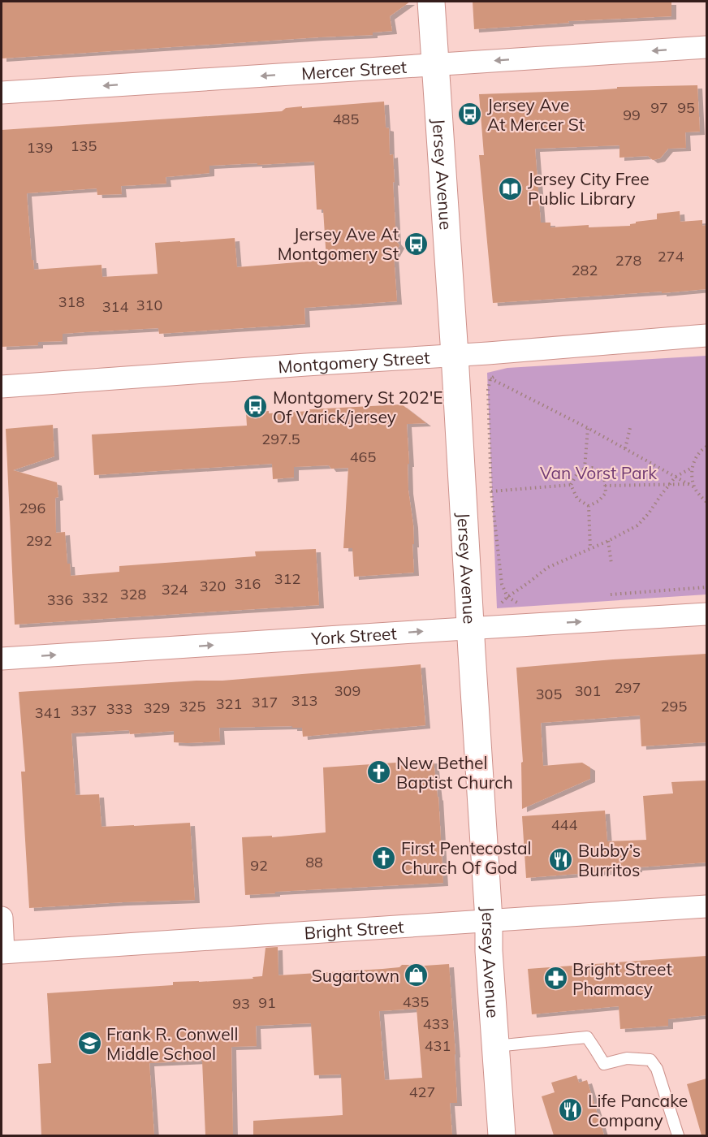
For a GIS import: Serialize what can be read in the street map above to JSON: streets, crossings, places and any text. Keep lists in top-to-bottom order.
{
  "streets": {
    "street": [
      "Mercer Street",
      "Jersey Avenue",
      "Montgomery Street",
      "York Street",
      "Bright Street"
    ]
  },
  "crossings": [
    ["Mercer Street", "Jersey Avenue"],
    ["Jersey Avenue", "Montgomery Street"],
    ["Jersey Avenue", "York Street"],
    ["Jersey Avenue", "Bright Street"]
  ],
  "one_way": ["Mercer Street", "York Street"],
  "parks": ["Van Vorst Park"],
  "places": {
    "bus stop": ["Jersey Ave At Mercer St", "Jersey Ave At Montgomery St", "Montgomery St 202'E Of Varick/jersey"],
    "library": ["Jersey City Free Public Library"],
    "church": ["New Bethel Baptist Church", "First Pentecostal Church Of God"],
    "restaurant": ["Bubby’s Burritos", "Life Pancake Company"],
    "shop": ["Sugartown"],
    "pharmacy": ["Bright Street Pharmacy"],
    "school or university": ["Frank R. Conwell Middle School"]
  },
  "house_numbers": [
    "97",
    "95",
    "99",
    "485",
    "135",
    "139",
    "274",
    "278",
    "282",
    "318",
    "310",
    "314",
    "297.5",
    "465",
    "296",
    "292",
    "312",
    "316",
    "320",
    "324",
    "328",
    "332",
    "336",
    "297",
    "309",
    "301",
    "305",
    "313",
    "317",
    "321",
    "325",
    "295",
    "329",
    "333",
    "337",
    "341",
    "444",
    "88",
    "92",
    "435",
    "91",
    "93",
    "433",
    "431",
    "427"
  ]
}
